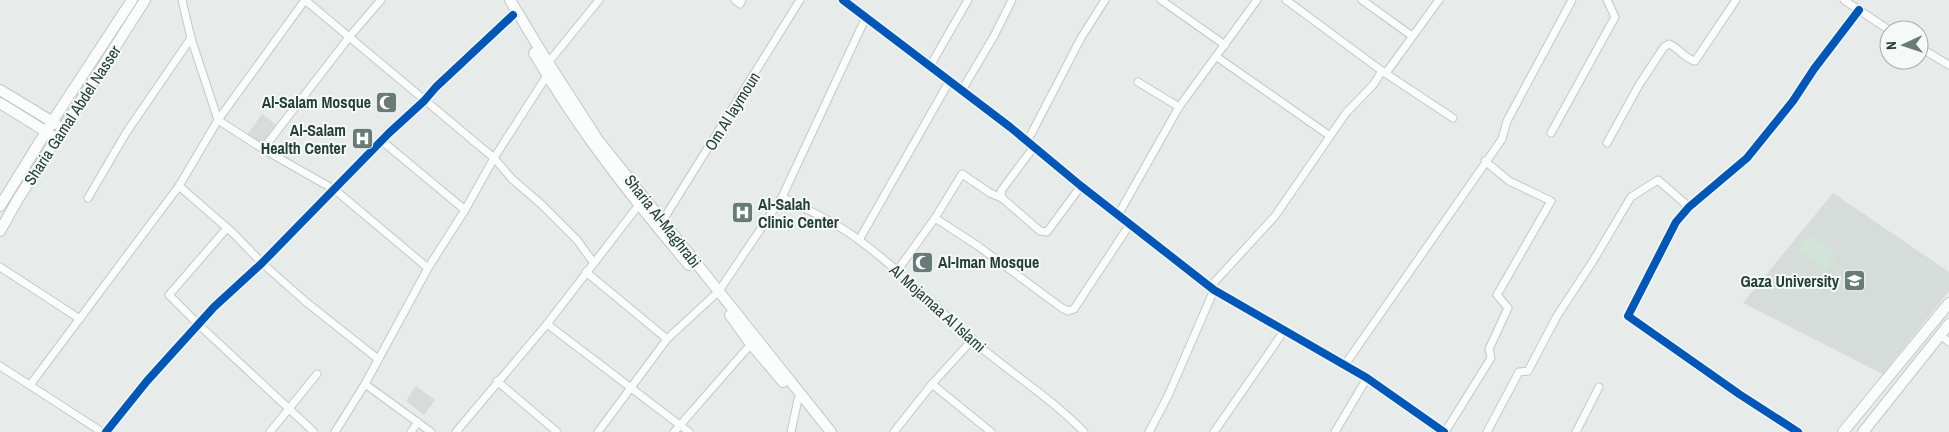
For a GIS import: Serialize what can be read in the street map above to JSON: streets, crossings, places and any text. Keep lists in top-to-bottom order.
{
  "streets": {
    "main road": ["Sharia Gamal Abdel Nasser", "Sharia Al-Maghrabi"],
    "street": ["Om Al laymoun", "Al Mojamaa Al Islami"]
  },
  "crossings": [
    ["Om Al laymoun", "Sharia Al-Maghrabi"]
  ],
  "places": {
    "mosque": ["Al-Salam Mosque", "Al-Iman Mosque"],
    "hospital": ["Al-Salam Health Center", "Al-Salah Clinic Center"],
    "school or university": ["Gaza University"]
  },
  "north": "left"
}
